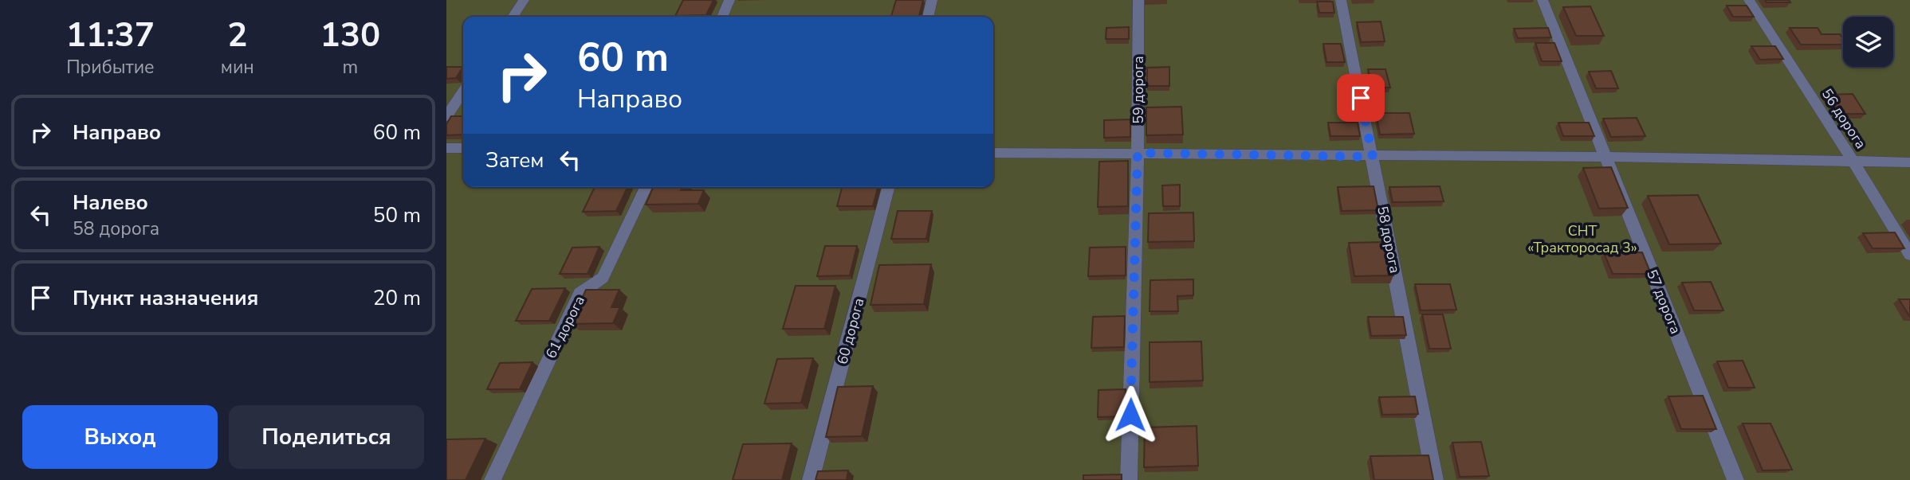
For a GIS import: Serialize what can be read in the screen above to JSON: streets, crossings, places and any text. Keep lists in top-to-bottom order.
{
  "streets": {
    "street": [
      "59 дорога",
      "56 дорога",
      "58 дорога",
      "57 дорога",
      "61 дорога",
      "60 дорога"
    ]
  },
  "parks": ["СНТ «Тракторосад 3»"],
  "page": {
    "eta": [
      "11:37",
      "Прибытие",
      "2",
      "мин",
      "130",
      "m"
    ],
    "turn": ["60 m", "Направо"],
    "list": [
      {
        "name": "Направо",
        "value": "60 m"
      },
      {
        "name": "Налево",
        "note": "58 дорога",
        "value": "50 m"
      },
      {
        "name": "Пункт назначения",
        "value": "20 m"
      }
    ],
    "then": "Затем",
    "buttons": ["Выход", "Поделиться"]
  }
}
